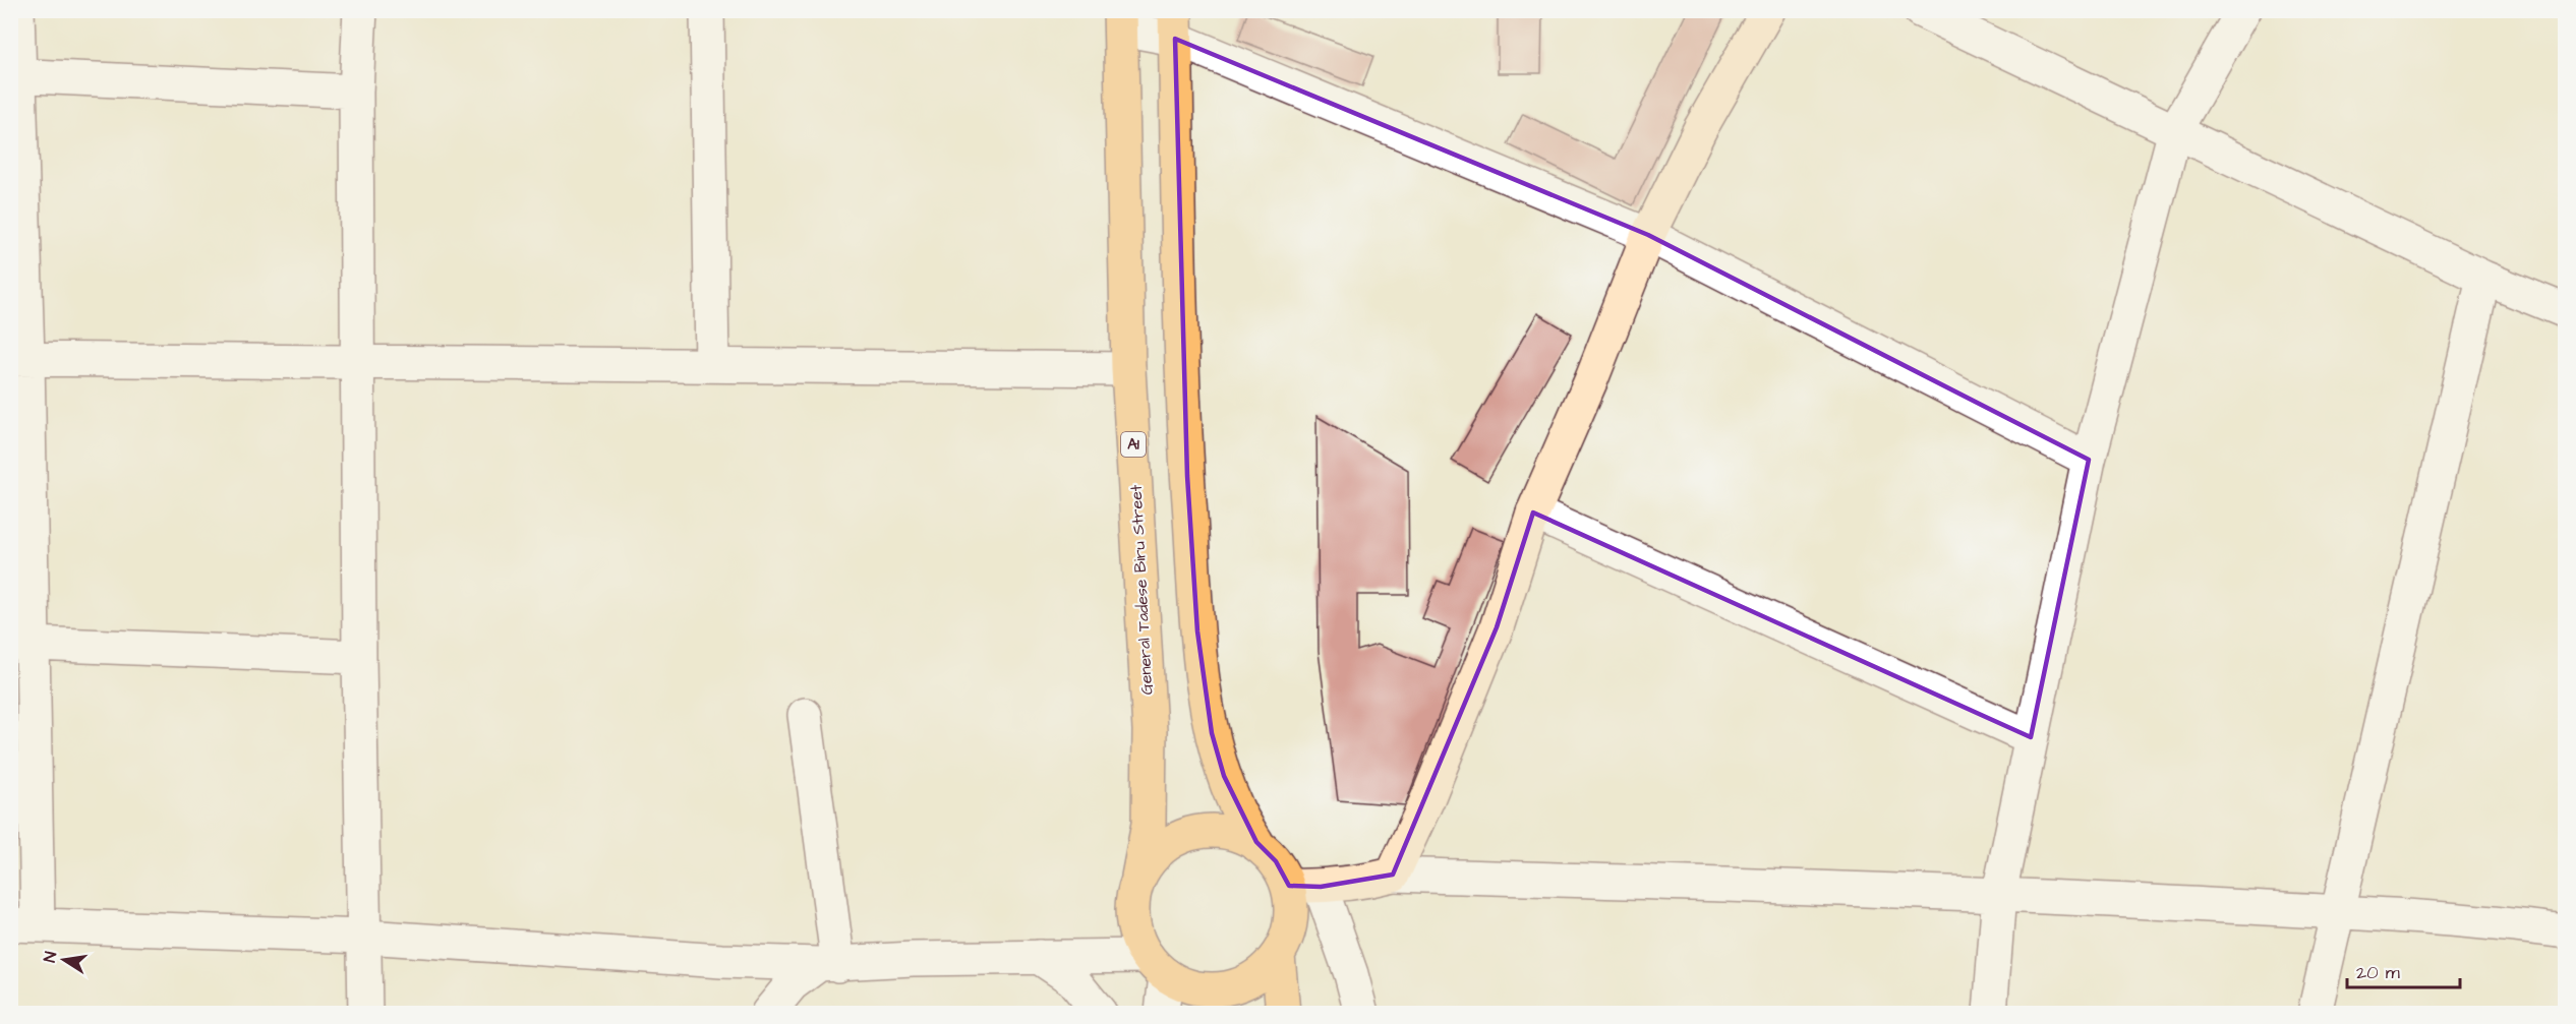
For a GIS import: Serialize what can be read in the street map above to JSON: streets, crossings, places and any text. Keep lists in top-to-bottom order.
{
  "streets": {
    "main road": ["A1", "General Tadese Biru Street"]
  },
  "scale_bar": "20 m",
  "north": "left"
}
